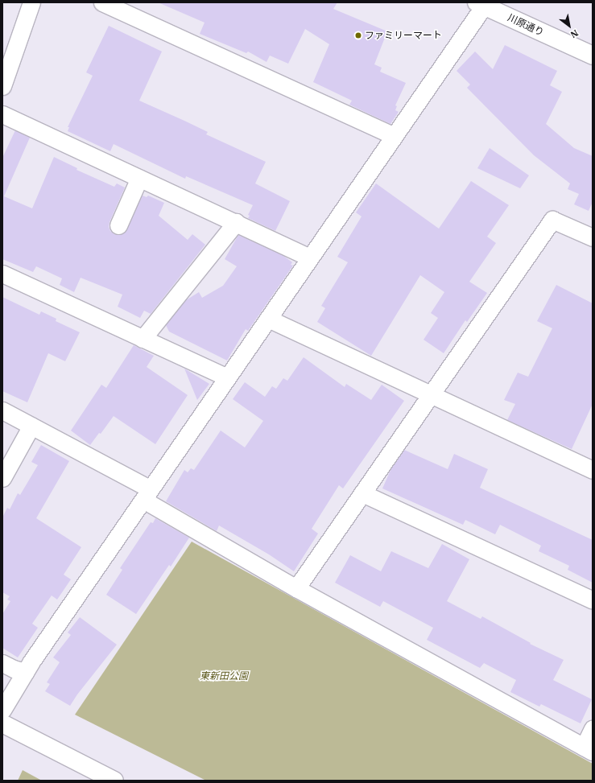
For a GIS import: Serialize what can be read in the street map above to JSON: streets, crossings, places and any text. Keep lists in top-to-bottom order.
{
  "streets": {
    "street": ["川原通り"]
  },
  "parks": ["東新田公園"],
  "places": ["ファミリーマート"],
  "north": "bottom right"
}
